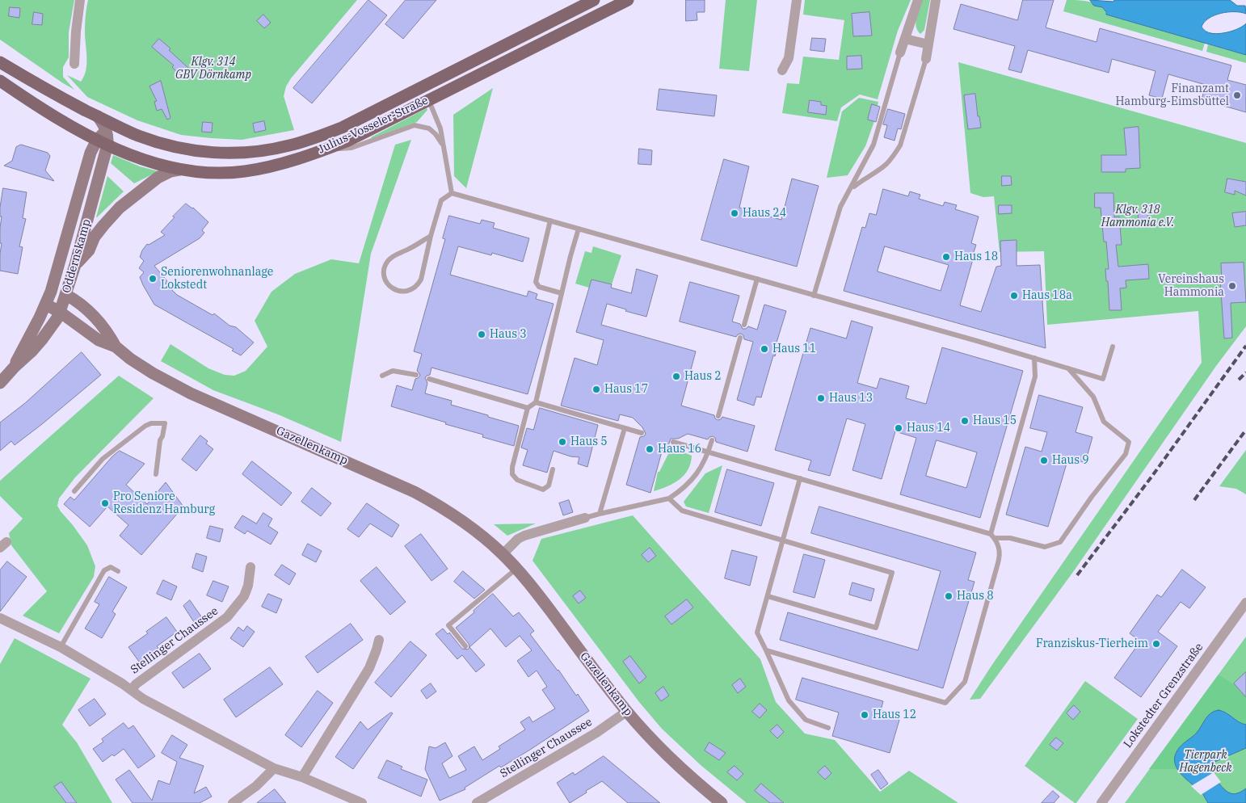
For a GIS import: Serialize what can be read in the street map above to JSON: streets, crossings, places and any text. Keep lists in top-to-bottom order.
{
  "streets": {
    "main road": ["Julius-Vosseler-Straße"],
    "street": [
      "Oddernskamp",
      "Gazellenkamp",
      "Stellinger Chaussee",
      "Lokstedter Grenzstraße"
    ]
  },
  "crossings": [
    ["Julius-Vosseler-Straße", "Oddernskamp"],
    ["Oddernskamp", "Gazellenkamp"],
    ["Gazellenkamp", "Stellinger Chaussee"]
  ],
  "parks": ["Klgv. 314 GBV Dörnkamp", "Klgv. 318 Hammonia e.V.", "Tierpark Hagenbeck"],
  "places": [
    "Finanzamt Hamburg-Eimsbüttel",
    "Haus 24",
    "Haus 18",
    "Seniorenwohnanlage Lokstedt",
    "Vereinshaus Hammonia",
    "Haus 18a",
    "Haus 3",
    "Haus 11",
    "Haus 2",
    "Haus 17",
    "Haus 13",
    "Haus 15",
    "Haus 14",
    "Haus 5",
    "Haus 16",
    "Haus 9",
    "Pro Seniore Residenz Hamburg",
    "Haus 8",
    "Franziskus-Tierheim",
    "Haus 12"
  ]
}
